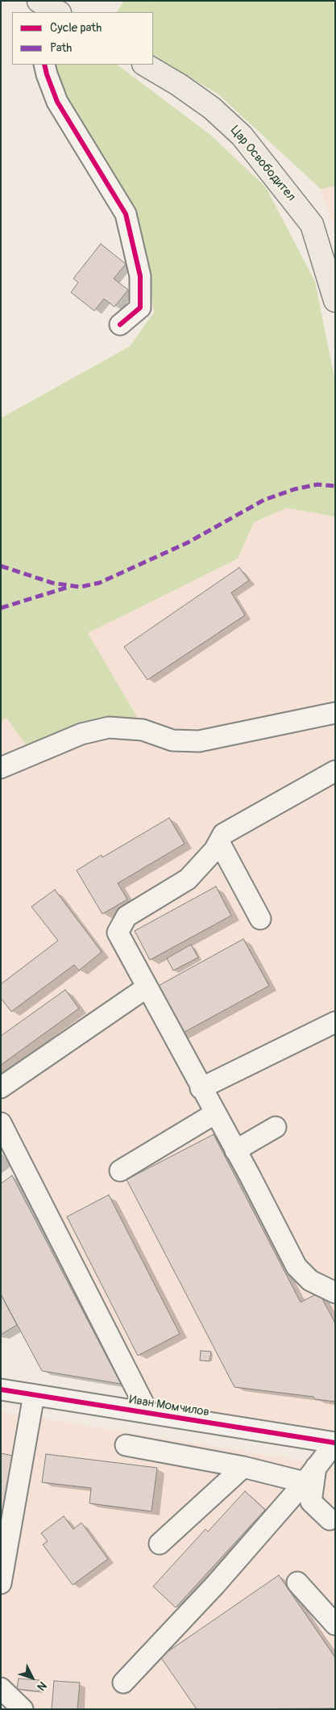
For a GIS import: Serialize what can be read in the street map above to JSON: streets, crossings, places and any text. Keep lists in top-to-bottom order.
{
  "streets": {
    "main road": ["Цар Освободител"],
    "street": ["Иван Момчилов"]
  },
  "legend": ["Cycle path", "Path"],
  "north": "bottom right"
}
